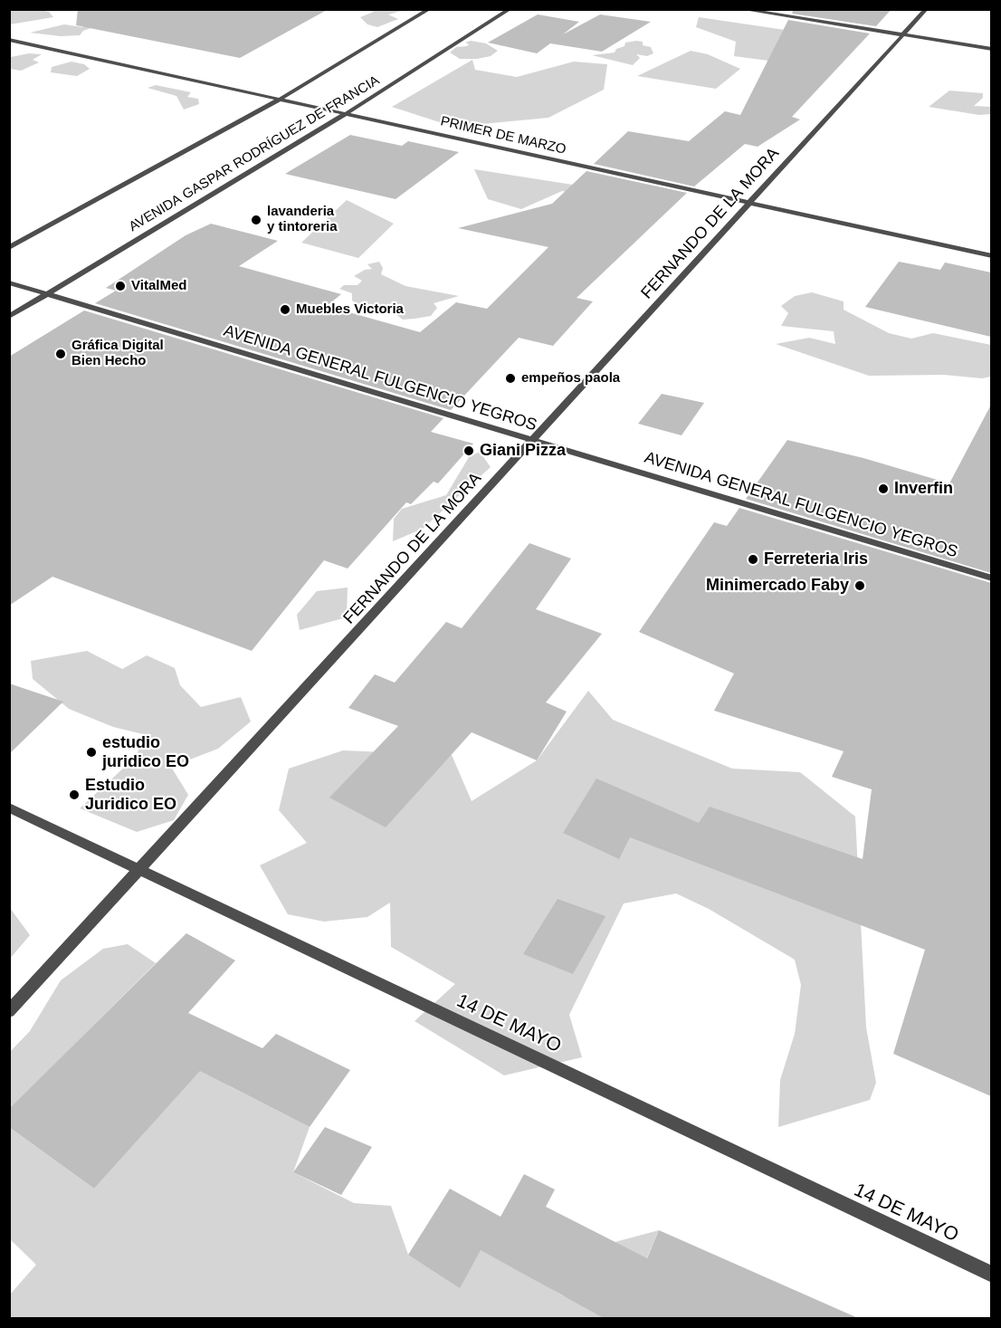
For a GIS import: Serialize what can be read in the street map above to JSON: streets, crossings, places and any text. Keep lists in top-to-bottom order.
{
  "streets": {
    "street": [
      "PRIMER DE MARZO",
      "AVENIDA GASPAR RODRÍGUEZ DE FRANCIA",
      "FERNANDO DE LA MORA",
      "AVENIDA GENERAL FULGENCIO YEGROS",
      "14 DE MAYO"
    ]
  },
  "crossings": [
    ["PRIMER DE MARZO", "AVENIDA GASPAR RODRÍGUEZ DE FRANCIA"],
    ["PRIMER DE MARZO", "FERNANDO DE LA MORA"],
    ["AVENIDA GASPAR RODRÍGUEZ DE FRANCIA", "AVENIDA GENERAL FULGENCIO YEGROS"],
    ["FERNANDO DE LA MORA", "AVENIDA GENERAL FULGENCIO YEGROS"],
    ["FERNANDO DE LA MORA", "14 DE MAYO"]
  ],
  "places": [
    "lavanderia y tintoreria",
    "VitalMed",
    "Muebles Victoria",
    "Gráfica Digital Bien Hecho",
    "empeños paola",
    "Giani Pizza",
    "Inverfin",
    "Ferreteria Iris",
    "Minimercado Faby",
    "estudio juridico EO",
    "Estudio Juridico EO"
  ]
}
